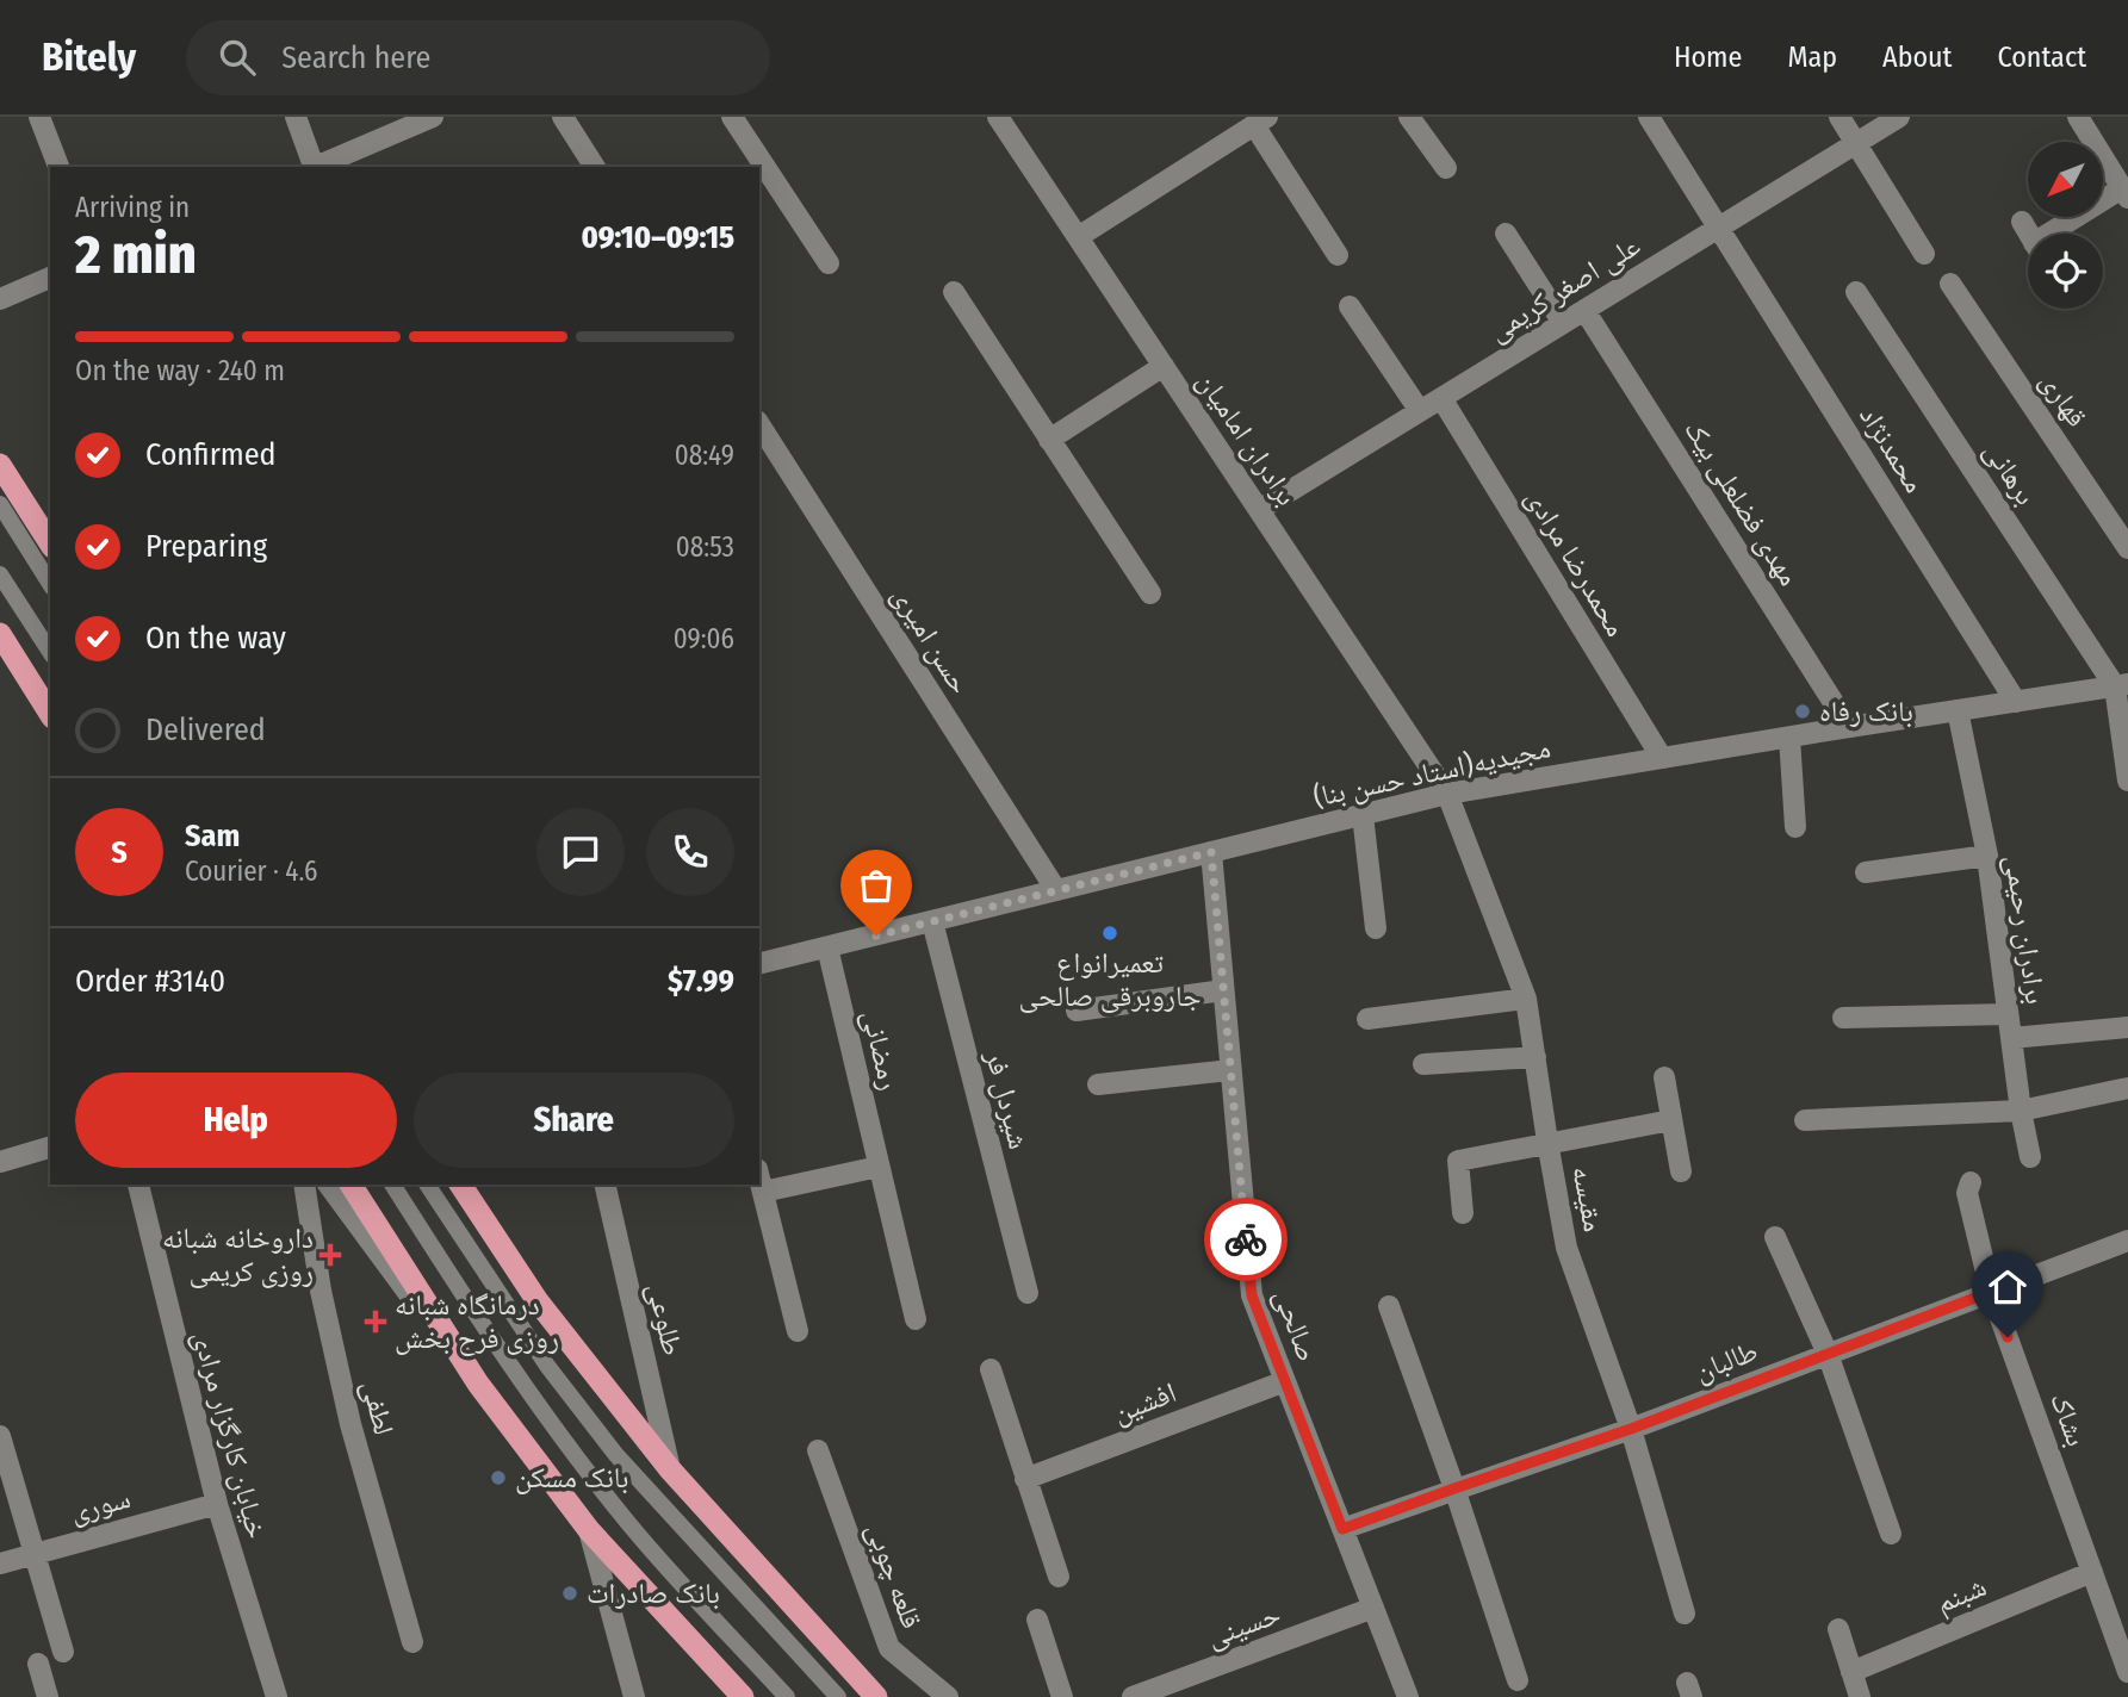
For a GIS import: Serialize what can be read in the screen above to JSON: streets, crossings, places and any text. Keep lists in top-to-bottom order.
{
  "streets": {
    "street": [
      "علی اصغر کریمی",
      "قهاری",
      "برادران امامیان",
      "محمدنژاد",
      "برهانی",
      "مهدی فضلعلی بیک",
      "محمدرضا مرادی",
      "حسن امیری",
      "مجیدیه(استاد حسن بنا)",
      "برادران رحیمی",
      "رمضانی",
      "شیردل فر",
      "مقیسه",
      "طلوعی",
      "صالحی",
      "طالبان",
      "افشین",
      "لطفی",
      "بشاک",
      "خیابان کارگزار مرادی",
      "سوری",
      "قلعه چوبی",
      "شبنم",
      "حسینی"
    ]
  },
  "crossings": [
    ["علی اصغر کریمی", "برادران امامیان"],
    ["علی اصغر کریمی", "محمدنژاد"],
    ["علی اصغر کریمی", "مهدی فضلعلی بیک"],
    ["علی اصغر کریمی", "محمدرضا مرادی"],
    ["برادران امامیان", "مجیدیه(استاد حسن بنا)"],
    ["برادران امامیان", "مقیسه"],
    ["محمدنژاد", "مجیدیه(استاد حسن بنا)"],
    ["برهانی", "مجیدیه(استاد حسن بنا)"],
    ["مهدی فضلعلی بیک", "مجیدیه(استاد حسن بنا)"],
    ["محمدرضا مرادی", "مجیدیه(استاد حسن بنا)"],
    ["حسن امیری", "مجیدیه(استاد حسن بنا)"],
    ["مجیدیه(استاد حسن بنا)", "برادران رحیمی"],
    ["مجیدیه(استاد حسن بنا)", "رمضانی"],
    ["مجیدیه(استاد حسن بنا)", "شیردل فر"],
    ["مجیدیه(استاد حسن بنا)", "مقیسه"],
    ["مجیدیه(استاد حسن بنا)", "صالحی"],
    ["مقیسه", "طالبان"],
    ["صالحی", "طالبان"],
    ["صالحی", "افشین"],
    ["صالحی", "حسینی"],
    ["طالبان", "بشاک"],
    ["بشاک", "شبنم"],
    ["خیابان کارگزار مرادی", "سوری"]
  ],
  "places": {
    "other": [
      "بانک رفاه",
      "تعمیرانواع جاروبرقی صالحی",
      "بانک مسکن",
      "بانک صادرات"
    ],
    "health": ["داروخانه شبانه روزی کریمی", "درمانگاه شبانه روزی فرح بخش"]
  },
  "north": "bottom left",
  "page": {
    "header": "Bitely",
    "search": "Search here",
    "nav": [
      "Home",
      "Map",
      "About",
      "Contact"
    ],
    "heading": ["2 min", "Arriving in", "09:10–09:15"],
    "panel": [
      "Sam",
      "Courier · 4.6",
      "Order #3140",
      "$7.99"
    ],
    "bar": "On the way · 240 m",
    "list": [
      ["Confirmed", "08:49"],
      ["Preparing", "08:53"],
      ["On the way", "09:06"],
      "Delivered"
    ],
    "round": "S",
    "buttons": ["Help", "Share"]
  }
}
